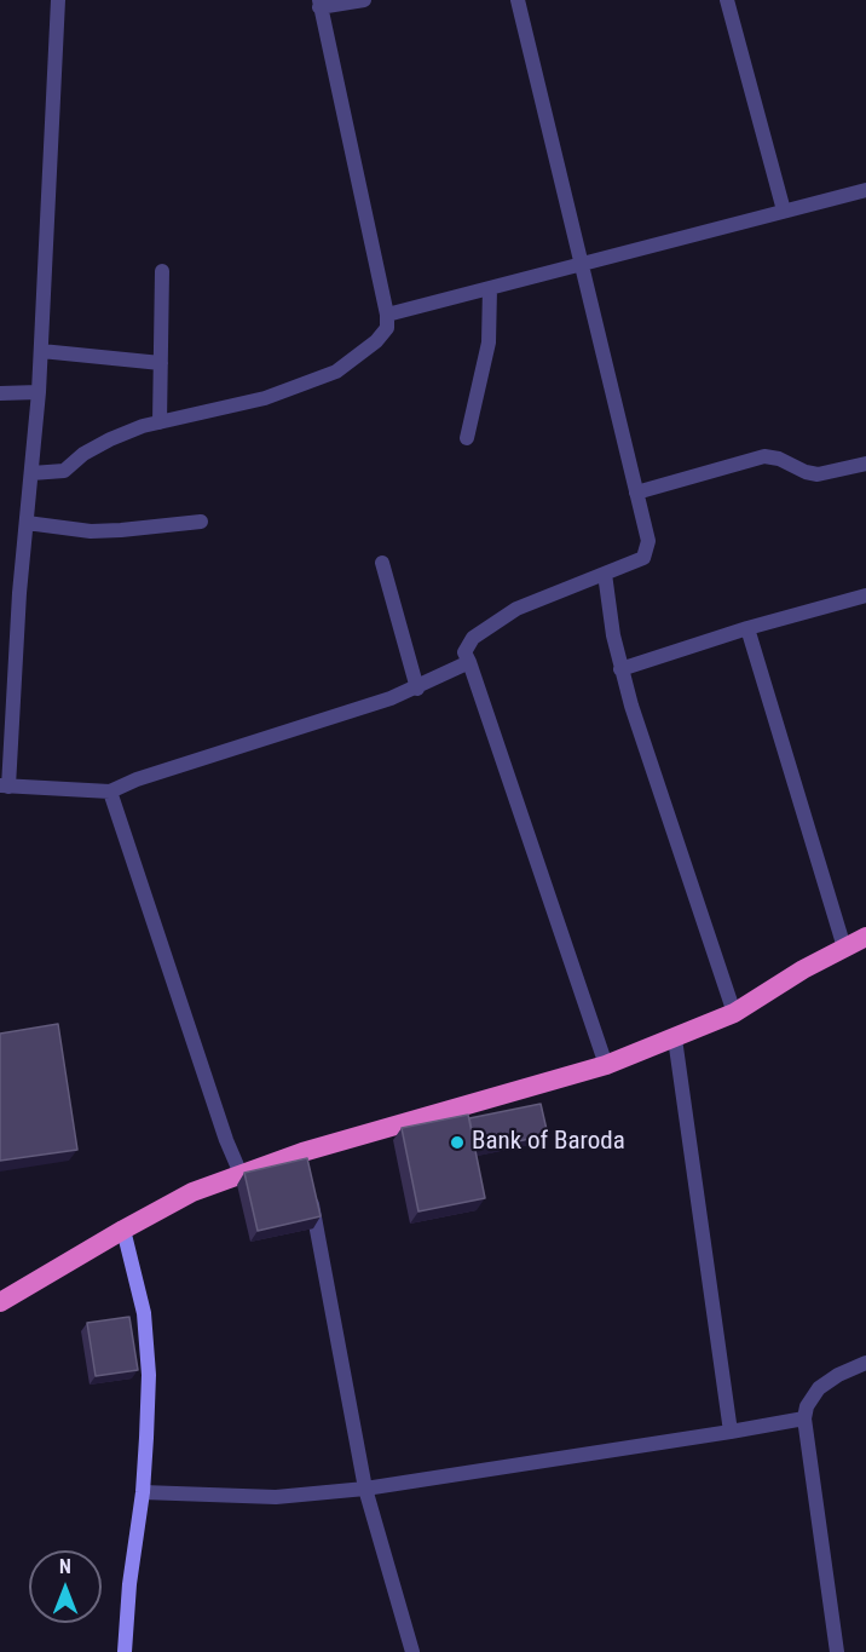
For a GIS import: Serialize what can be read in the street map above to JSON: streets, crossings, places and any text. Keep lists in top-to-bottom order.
{
  "places": ["Bank of Baroda"],
  "north": "top"
}
